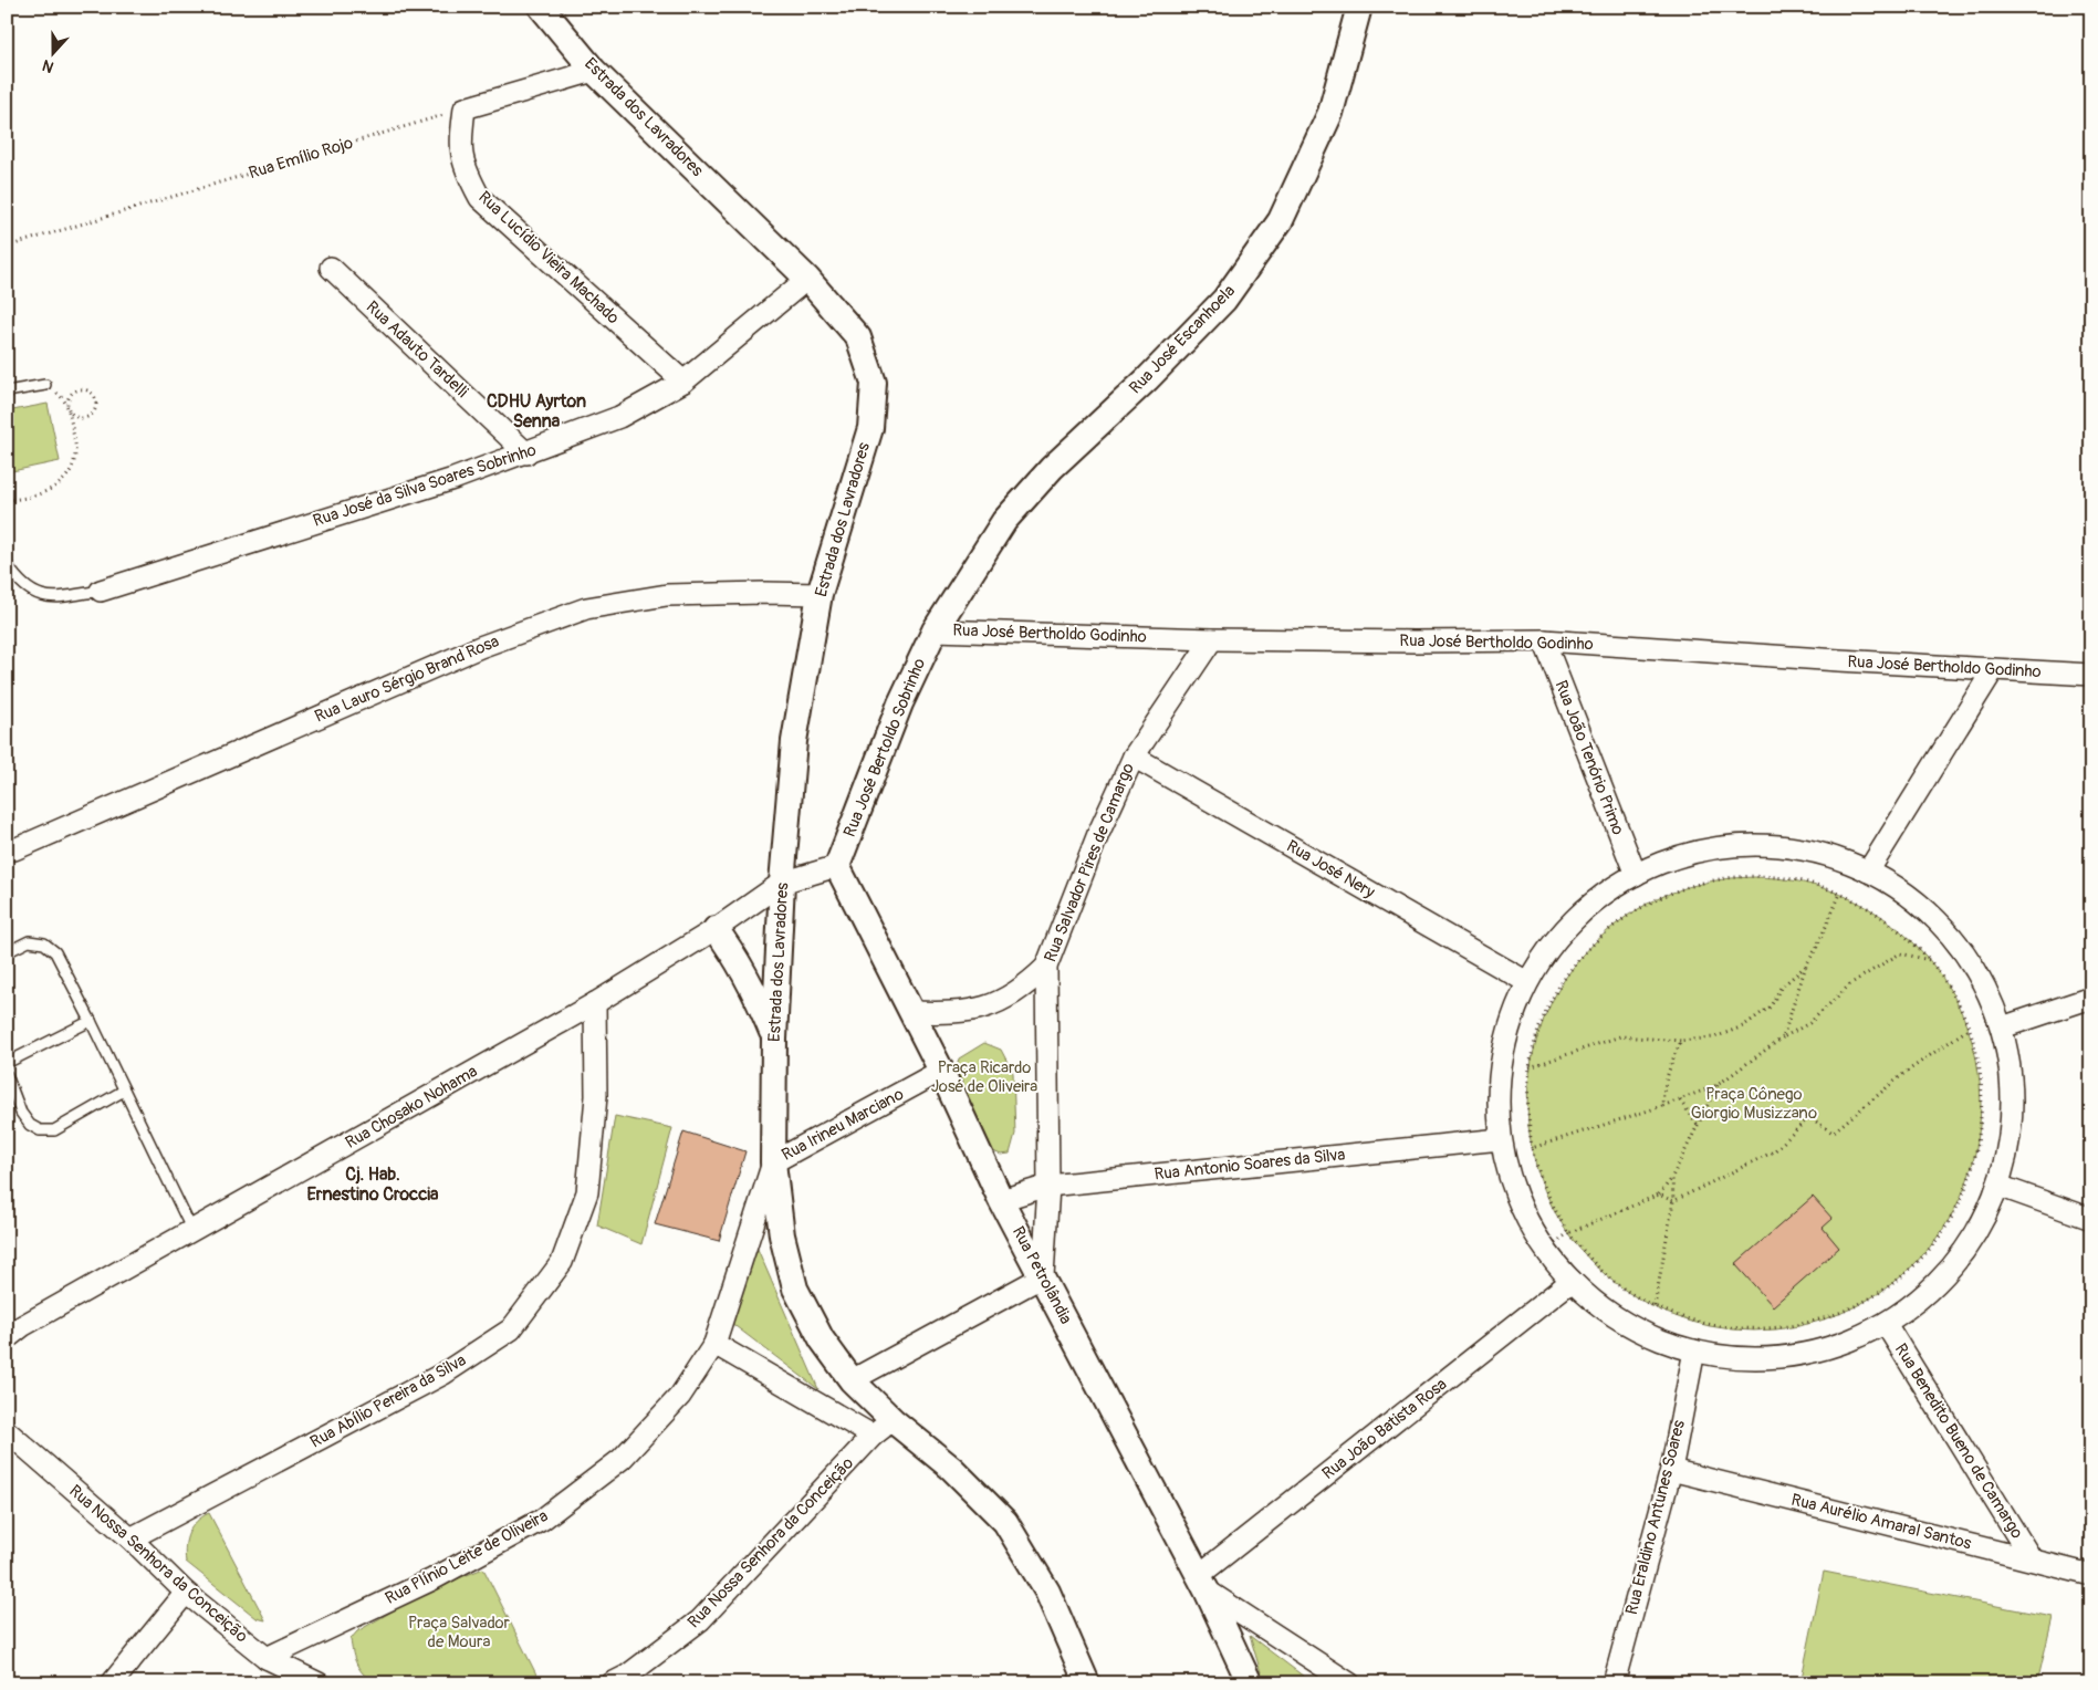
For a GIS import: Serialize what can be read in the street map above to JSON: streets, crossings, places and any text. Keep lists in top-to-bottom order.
{
  "streets": {
    "street": [
      "Estrada dos Lavradores",
      "Rua Lucídio Vieira Machado",
      "Rua José Escanhoela",
      "Rua Adauto Tardelli",
      "Rua José da Silva Soares Sobrinho",
      "Rua José Bertholdo Godinho",
      "Rua Lauro Sérgio Brand Rosa",
      "Rua José Bertoldo Sobrinho",
      "Rua João Tenório Primo",
      "Rua Salvador Pires de Camargo",
      "Rua José Nery",
      "Rua Chosako Nohama",
      "Rua Irineu Marciano",
      "Rua Antonio Soares da Silva",
      "Rua Petrolândia",
      "Rua Abílio Pereira da Silva",
      "Rua João Batista Rosa",
      "Rua Benedito Bueno de Camargo",
      "Rua Eraldino Antunes Soares",
      "Rua Aurélio Amaral Santos",
      "Rua Nossa Senhora da Conceição",
      "Rua Plínio Leite de Oliveira"
    ],
    "path": ["Rua Emílio Rojo"]
  },
  "crossings": [
    ["Estrada dos Lavradores", "Rua José da Silva Soares Sobrinho"],
    ["Estrada dos Lavradores", "Rua Lauro Sérgio Brand Rosa"],
    ["Estrada dos Lavradores", "Rua Chosako Nohama"],
    ["Estrada dos Lavradores", "Rua Irineu Marciano"],
    ["Estrada dos Lavradores", "Rua Nossa Senhora da Conceição"],
    ["Estrada dos Lavradores", "Rua Plínio Leite de Oliveira"],
    ["Rua Emílio Rojo", "Rua Lucídio Vieira Machado"],
    ["Rua Lucídio Vieira Machado", "Rua José da Silva Soares Sobrinho"],
    ["Rua José Escanhoela", "Rua José Bertholdo Godinho"],
    ["Rua José Escanhoela", "Rua José Bertoldo Sobrinho"],
    ["Rua Adauto Tardelli", "Rua José da Silva Soares Sobrinho"],
    ["Rua José Bertholdo Godinho", "Rua José Bertoldo Sobrinho"],
    ["Rua José Bertholdo Godinho", "Rua João Tenório Primo"],
    ["Rua José Bertholdo Godinho", "Rua Salvador Pires de Camargo"],
    ["Rua José Bertoldo Sobrinho", "Rua Chosako Nohama"],
    ["Rua José Bertoldo Sobrinho", "Rua Petrolândia"],
    ["Rua Salvador Pires de Camargo", "Rua José Nery"],
    ["Rua Salvador Pires de Camargo", "Rua Antonio Soares da Silva"],
    ["Rua Salvador Pires de Camargo", "Rua Petrolândia"],
    ["Rua Chosako Nohama", "Rua Petrolândia"],
    ["Rua Chosako Nohama", "Rua Abílio Pereira da Silva"],
    ["Rua Irineu Marciano", "Rua Petrolândia"],
    ["Rua Irineu Marciano", "Rua Plínio Leite de Oliveira"],
    ["Rua Antonio Soares da Silva", "Rua Petrolândia"],
    ["Rua Petrolândia", "Rua João Batista Rosa"],
    ["Rua Abílio Pereira da Silva", "Rua Nossa Senhora da Conceição"],
    ["Rua Benedito Bueno de Camargo", "Rua Aurélio Amaral Santos"],
    ["Rua Eraldino Antunes Soares", "Rua Aurélio Amaral Santos"],
    ["Rua Nossa Senhora da Conceição", "Rua Plínio Leite de Oliveira"]
  ],
  "districts": ["CDHU Ayrton Senna", "Cj. Hab. Ernestino Croccia"],
  "parks": ["Praça Ricardo José de Oliveira", "Praça Cônego Giorgio Musizzano", "Praça Salvador de Moura"],
  "north": "bottom"
}
